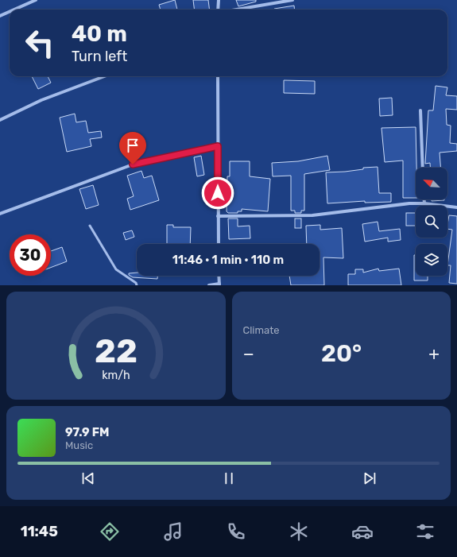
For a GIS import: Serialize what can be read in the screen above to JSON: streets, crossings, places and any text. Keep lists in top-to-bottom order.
{
  "north": "top left",
  "page": {
    "turn": ["40 m", "Turn left"],
    "limit": "30",
    "trip": "11:46 · 1 min · 110 m",
    "tile": "Climate",
    "heat": ["−", "20°", "+"],
    "song": ["97.9 FM", "Music"],
    "tabs": "11:45",
    "gauge": ["22", "km/h"]
  }
}
